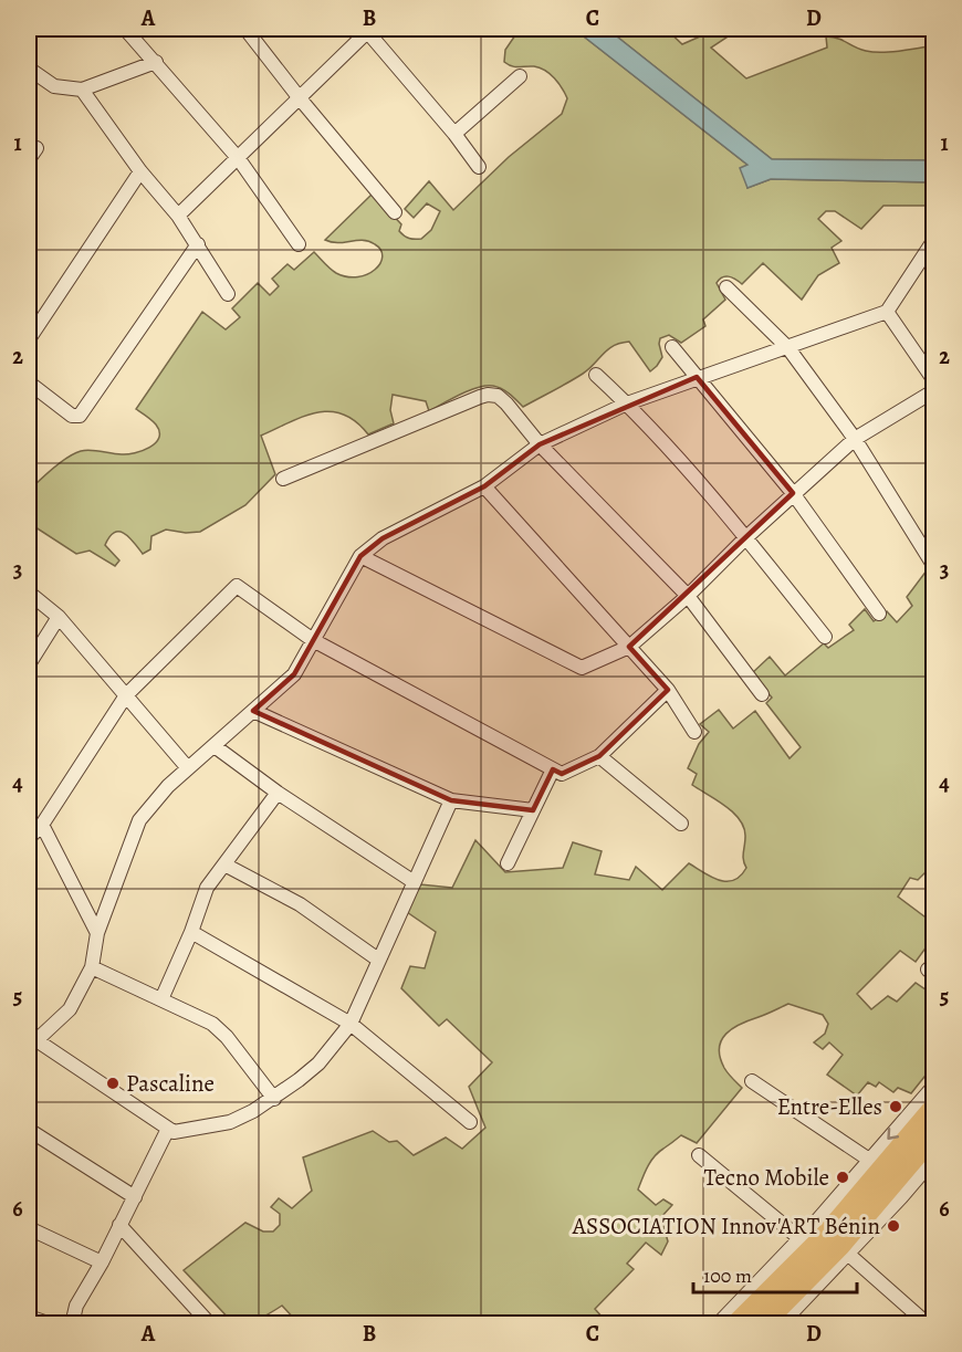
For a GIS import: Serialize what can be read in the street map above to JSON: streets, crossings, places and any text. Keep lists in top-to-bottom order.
{
  "places": [
    "Pascaline",
    "Entre-Elles",
    "Tecno Mobile",
    "ASSOCIATION Innov'ART Bénin"
  ],
  "scale_bar": "100 m",
  "grid": {
    "columns": [
      "A",
      "B",
      "C",
      "D"
    ],
    "rows": [
      "1",
      "2",
      "3",
      "4",
      "5",
      "6"
    ]
  }
}
